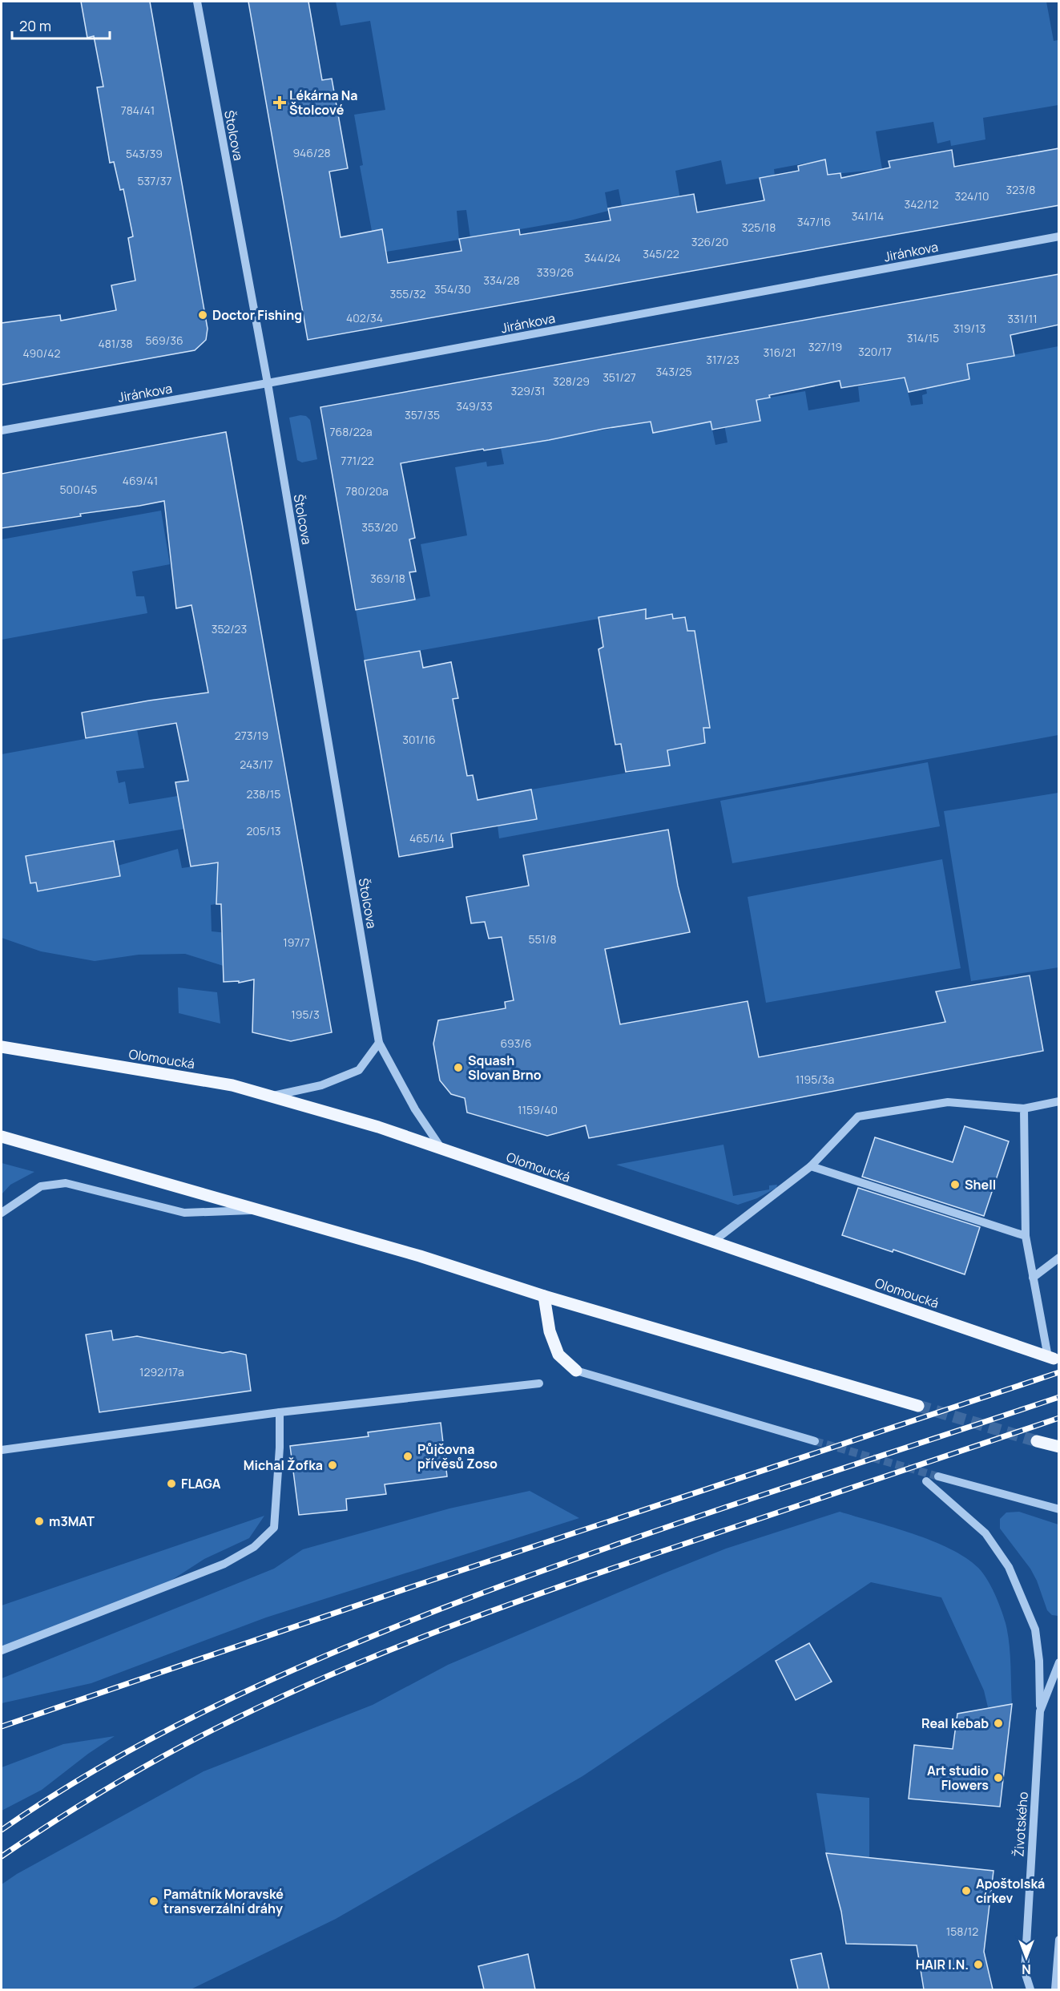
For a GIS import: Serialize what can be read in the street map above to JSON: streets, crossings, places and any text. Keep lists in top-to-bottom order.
{
  "streets": {
    "main road": ["Olomoucká"],
    "street": ["Štolcova", "Jiránkova", "Životského"]
  },
  "crossings": [
    ["Štolcova", "Jiránkova"],
    ["Štolcova", "Olomoucká"]
  ],
  "places": {
    "health": ["Lékárna Na Štolcové"],
    "other": [
      "Doctor Fishing",
      "Squash Slovan Brno",
      "Shell",
      "Půjčovna přívěsů Zoso",
      "Michal Žofka",
      "FLAGA",
      "m3MAT",
      "Real kebab",
      "Art studio Flowers",
      "Apoštolská církev",
      "Památník Moravské transverzální dráhy",
      "HAIR I.N."
    ]
  },
  "house_numbers": [
    "784/41",
    "946/28",
    "543/39",
    "537/37",
    "323/8",
    "324/10",
    "342/12",
    "341/14",
    "347/16",
    "325/18",
    "326/20",
    "345/22",
    "344/24",
    "339/26",
    "334/28",
    "354/30",
    "355/32",
    "402/34",
    "331/11",
    "319/13",
    "314/15",
    "569/36",
    "481/38",
    "327/19",
    "320/17",
    "316/21",
    "490/42",
    "317/23",
    "343/25",
    "351/27",
    "328/29",
    "329/31",
    "349/33",
    "357/35",
    "768/22a",
    "771/22",
    "469/41",
    "500/45",
    "780/20a",
    "353/20",
    "369/18",
    "352/23",
    "273/19",
    "301/16",
    "243/17",
    "238/15",
    "205/13",
    "465/14",
    "551/8",
    "197/7",
    "195/3",
    "693/6",
    "1195/3a",
    "1159/40",
    "1292/17a",
    "158/12"
  ],
  "scale_bar": "20 m",
  "north": "bottom"
}
